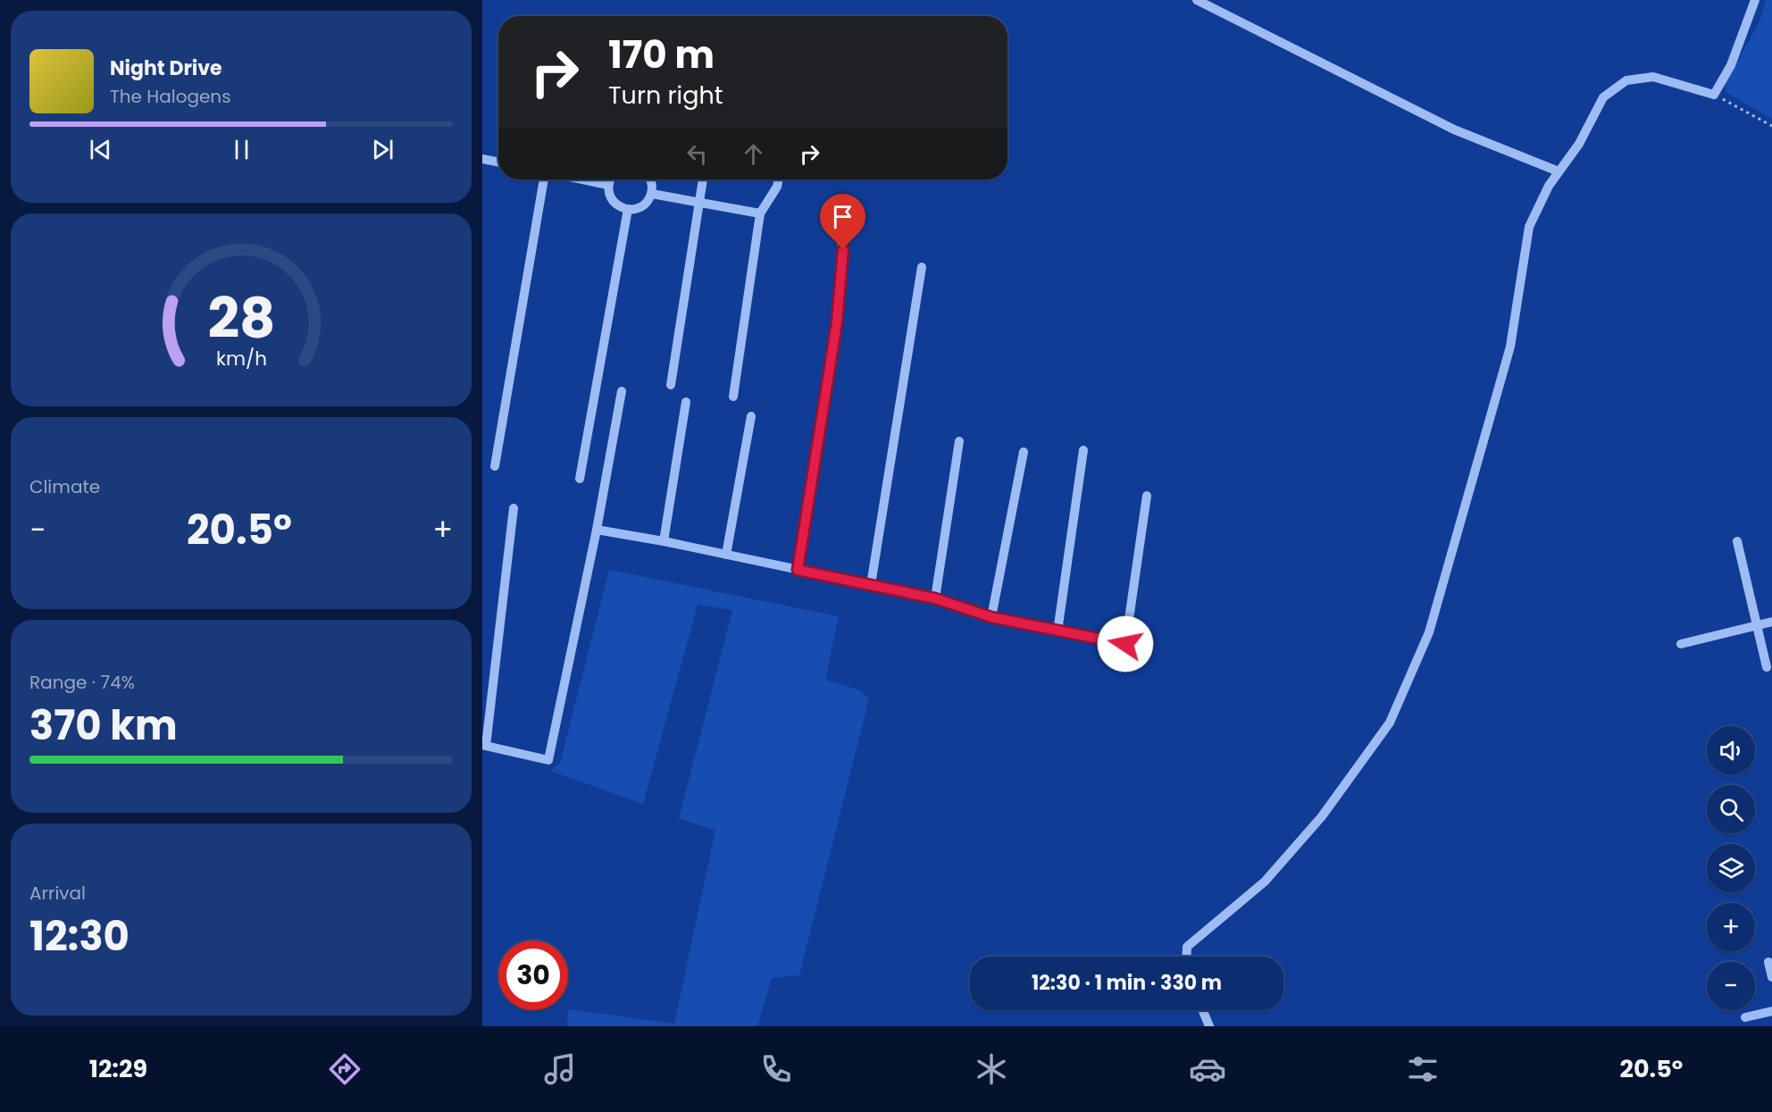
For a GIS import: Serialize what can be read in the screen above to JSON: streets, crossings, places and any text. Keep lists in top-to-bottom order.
{
  "page": {
    "turn": ["170 m", "Turn right"],
    "song": ["Night Drive", "The Halogens"],
    "tile": [
      "Climate",
      ["Range · 74%", "370 km"],
      ["Arrival", "12:30"]
    ],
    "heat": ["−", "20.5°", "+"],
    "map_buttons": ["+", "−"],
    "limit": "30",
    "trip": "12:30 · 1 min · 330 m",
    "tabs": ["12:29", "20.5°"],
    "gauge": ["28", "km/h"]
  }
}
